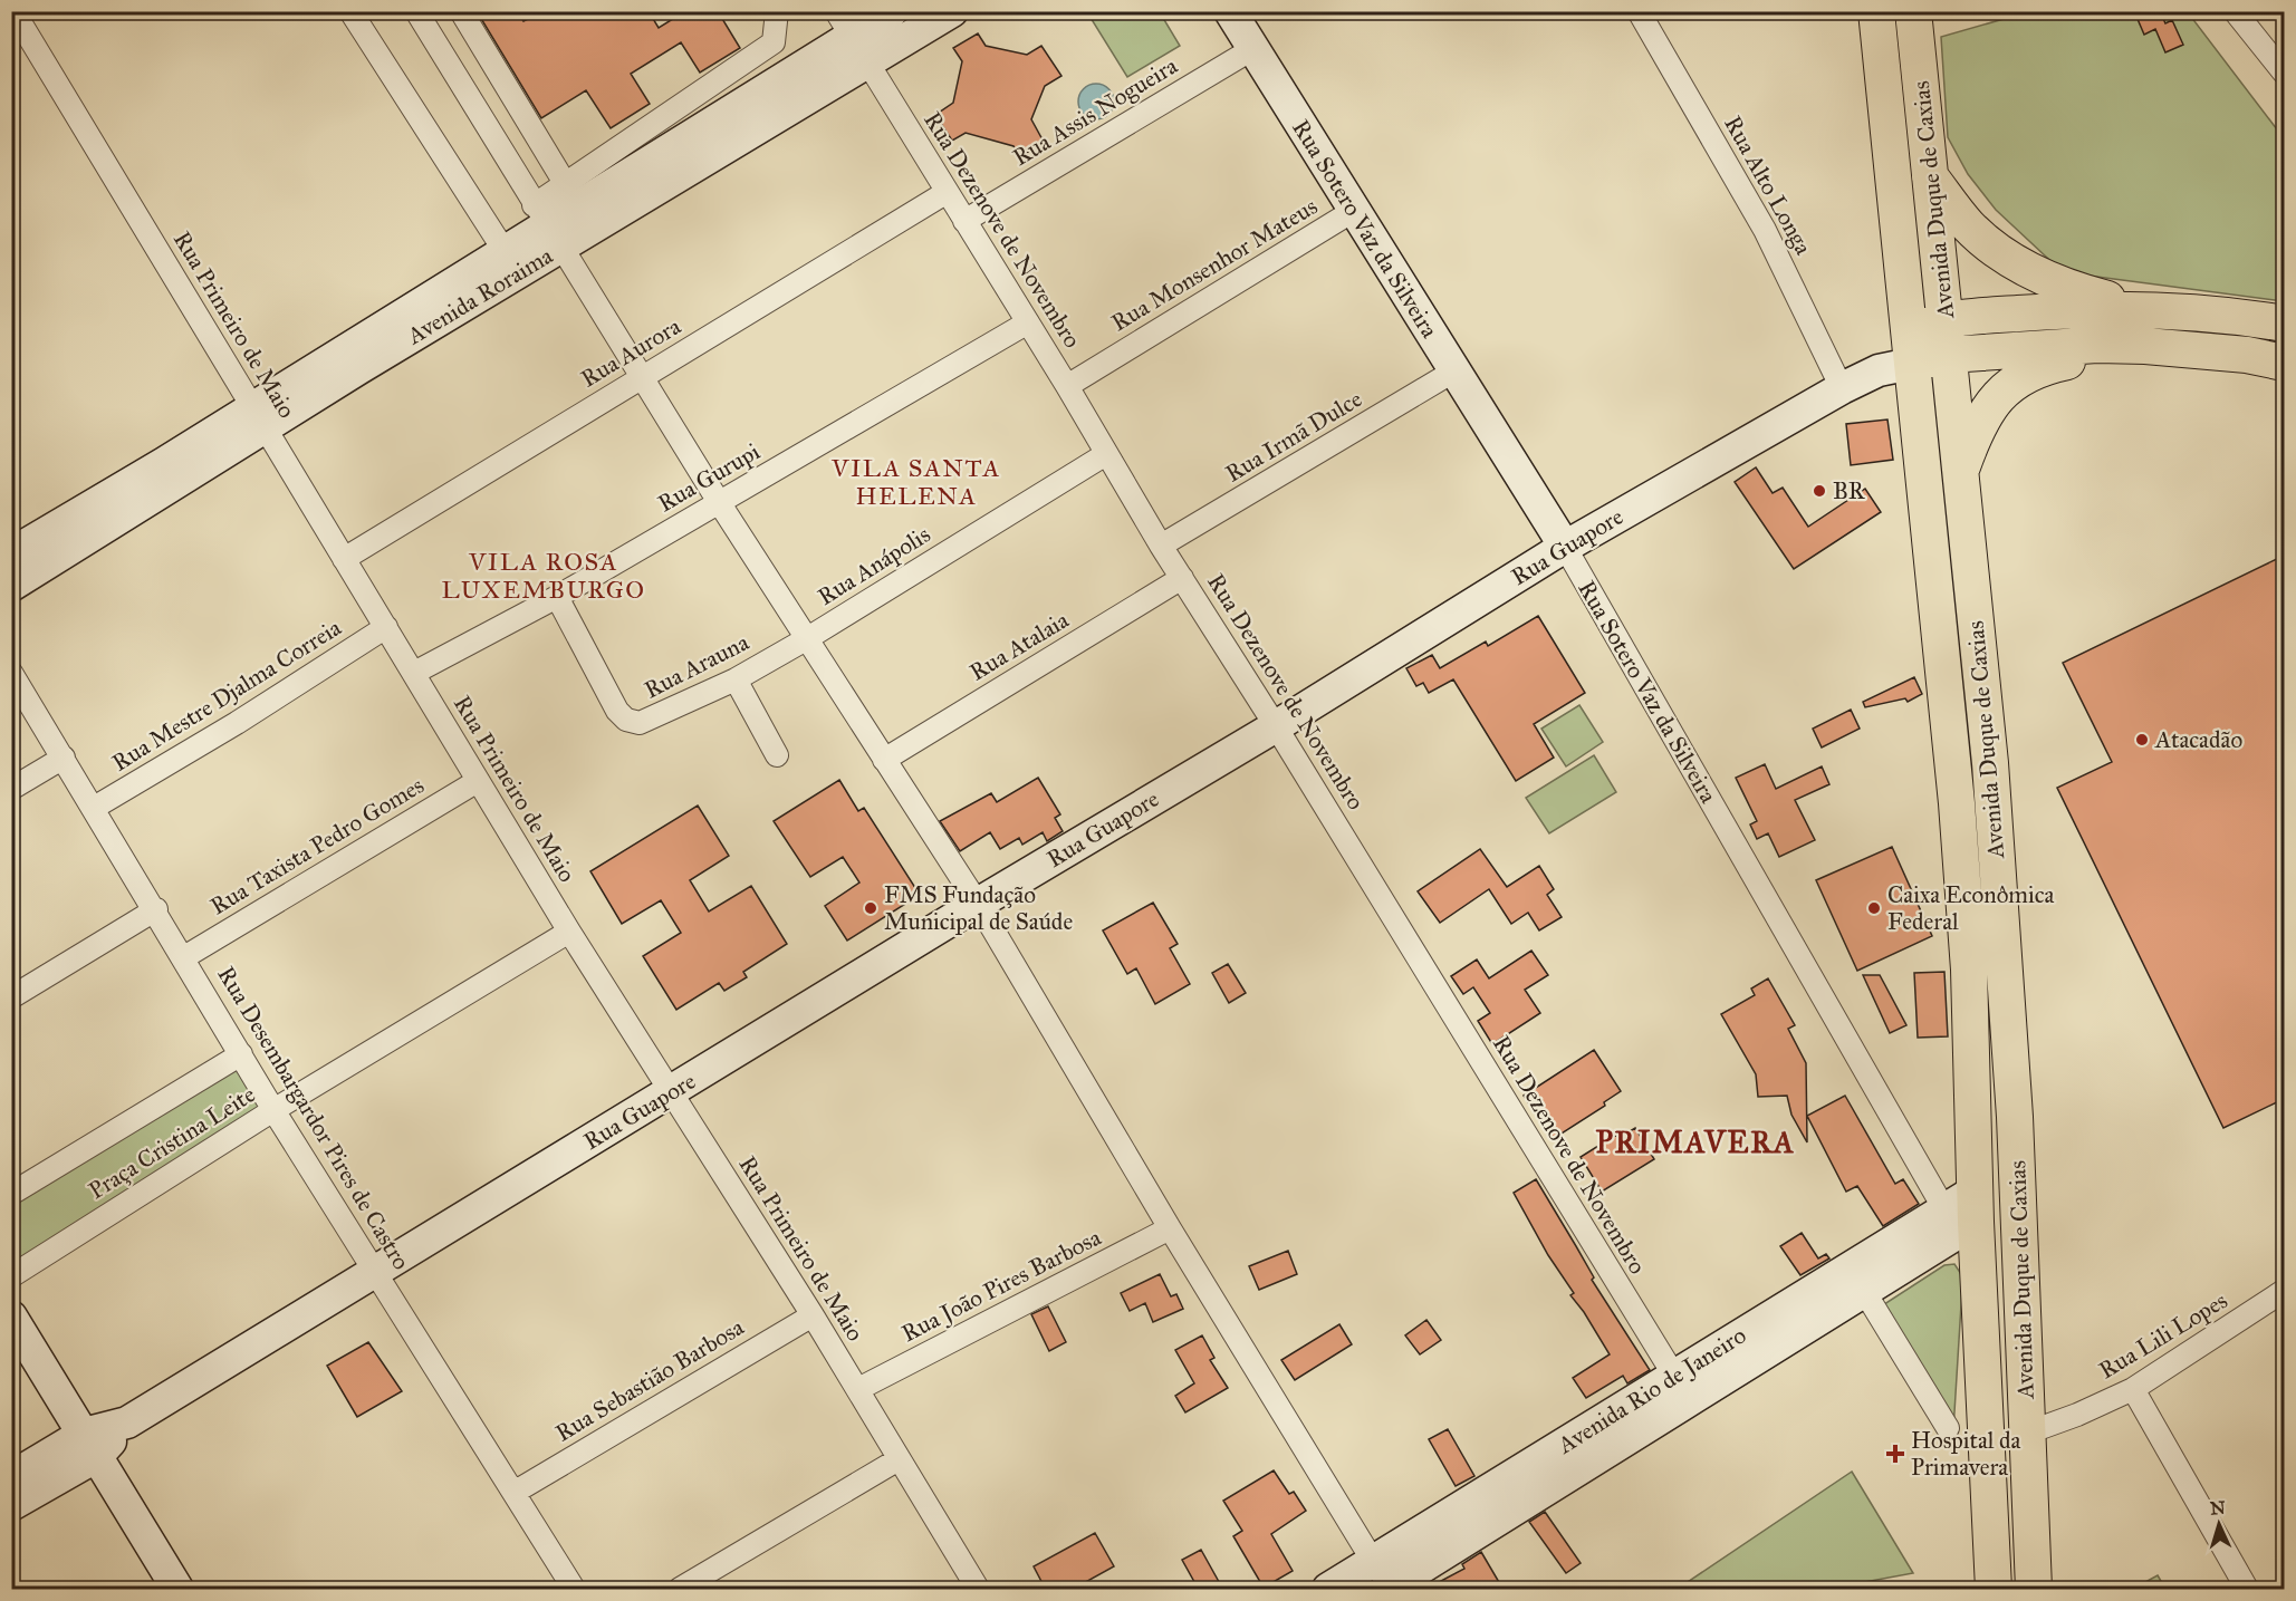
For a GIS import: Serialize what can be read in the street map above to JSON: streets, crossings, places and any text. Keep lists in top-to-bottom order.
{
  "streets": {
    "main road": ["Avenida Duque de Caxias", "Rua Guapore"],
    "street": [
      "Rua Assis Nogueira",
      "Rua Alto Longa",
      "Rua Sotero Vaz da Silveira",
      "Rua Dezenove de Novembro",
      "Rua Monsenhor Mateus",
      "Avenida Roraima",
      "Rua Primeiro de Maio",
      "Rua Aurora",
      "Rua Irmã Dulce",
      "Rua Gurupi",
      "Rua Anápolis",
      "Rua Atalaia",
      "Rua Arauna",
      "Rua Mestre Djalma Correia",
      "Rua Taxista Pedro Gomes",
      "Rua Desembargardor Pires de Castro",
      "Praça Cristina Leite",
      "Rua João Pires Barbosa",
      "Rua Lili Lopes",
      "Rua Sebastião Barbosa",
      "Avenida Rio de Janeiro"
    ]
  },
  "crossings": [
    ["Rua Assis Nogueira", "Rua Sotero Vaz da Silveira"],
    ["Rua Assis Nogueira", "Rua Dezenove de Novembro"],
    ["Rua Alto Longa", "Rua Guapore"],
    ["Avenida Duque de Caxias", "Rua Sotero Vaz da Silveira"],
    ["Avenida Duque de Caxias", "Rua Guapore"],
    ["Avenida Duque de Caxias", "Rua Lili Lopes"],
    ["Avenida Duque de Caxias", "Avenida Rio de Janeiro"],
    ["Rua Sotero Vaz da Silveira", "Rua Monsenhor Mateus"],
    ["Rua Sotero Vaz da Silveira", "Rua Irmã Dulce"],
    ["Rua Sotero Vaz da Silveira", "Rua Guapore"],
    ["Rua Sotero Vaz da Silveira", "Avenida Rio de Janeiro"],
    ["Rua Dezenove de Novembro", "Rua Monsenhor Mateus"],
    ["Rua Dezenove de Novembro", "Avenida Roraima"],
    ["Rua Dezenove de Novembro", "Rua Aurora"],
    ["Rua Dezenove de Novembro", "Rua Irmã Dulce"],
    ["Rua Dezenove de Novembro", "Rua Gurupi"],
    ["Rua Dezenove de Novembro", "Rua Guapore"],
    ["Rua Dezenove de Novembro", "Rua Anápolis"],
    ["Rua Dezenove de Novembro", "Rua Atalaia"],
    ["Rua Dezenove de Novembro", "Avenida Rio de Janeiro"],
    ["Avenida Roraima", "Rua Primeiro de Maio"],
    ["Rua Primeiro de Maio", "Rua Aurora"],
    ["Rua Primeiro de Maio", "Rua Gurupi"],
    ["Rua Primeiro de Maio", "Rua Guapore"],
    ["Rua Primeiro de Maio", "Rua Mestre Djalma Correia"],
    ["Rua Primeiro de Maio", "Rua Taxista Pedro Gomes"],
    ["Rua Primeiro de Maio", "Praça Cristina Leite"],
    ["Rua Primeiro de Maio", "Rua João Pires Barbosa"],
    ["Rua Primeiro de Maio", "Rua Sebastião Barbosa"],
    ["Rua Gurupi", "Rua Arauna"],
    ["Rua Guapore", "Rua Desembargardor Pires de Castro"],
    ["Rua Anápolis", "Rua Arauna"],
    ["Rua Mestre Djalma Correia", "Rua Desembargardor Pires de Castro"],
    ["Rua Taxista Pedro Gomes", "Rua Desembargardor Pires de Castro"],
    ["Rua Desembargardor Pires de Castro", "Praça Cristina Leite"],
    ["Rua Desembargardor Pires de Castro", "Rua Sebastião Barbosa"]
  ],
  "districts": ["VILA SANTA HELENA", "VILA ROSA LUXEMBURGO", "PRIMAVERA"],
  "places": {
    "other": [
      "BR",
      "Atacadão",
      "FMS Fundação Municipal de Saúde",
      "Caixa Econômica Federal"
    ],
    "health": ["Hospital da Primavera"]
  },
  "north": "top"
}
